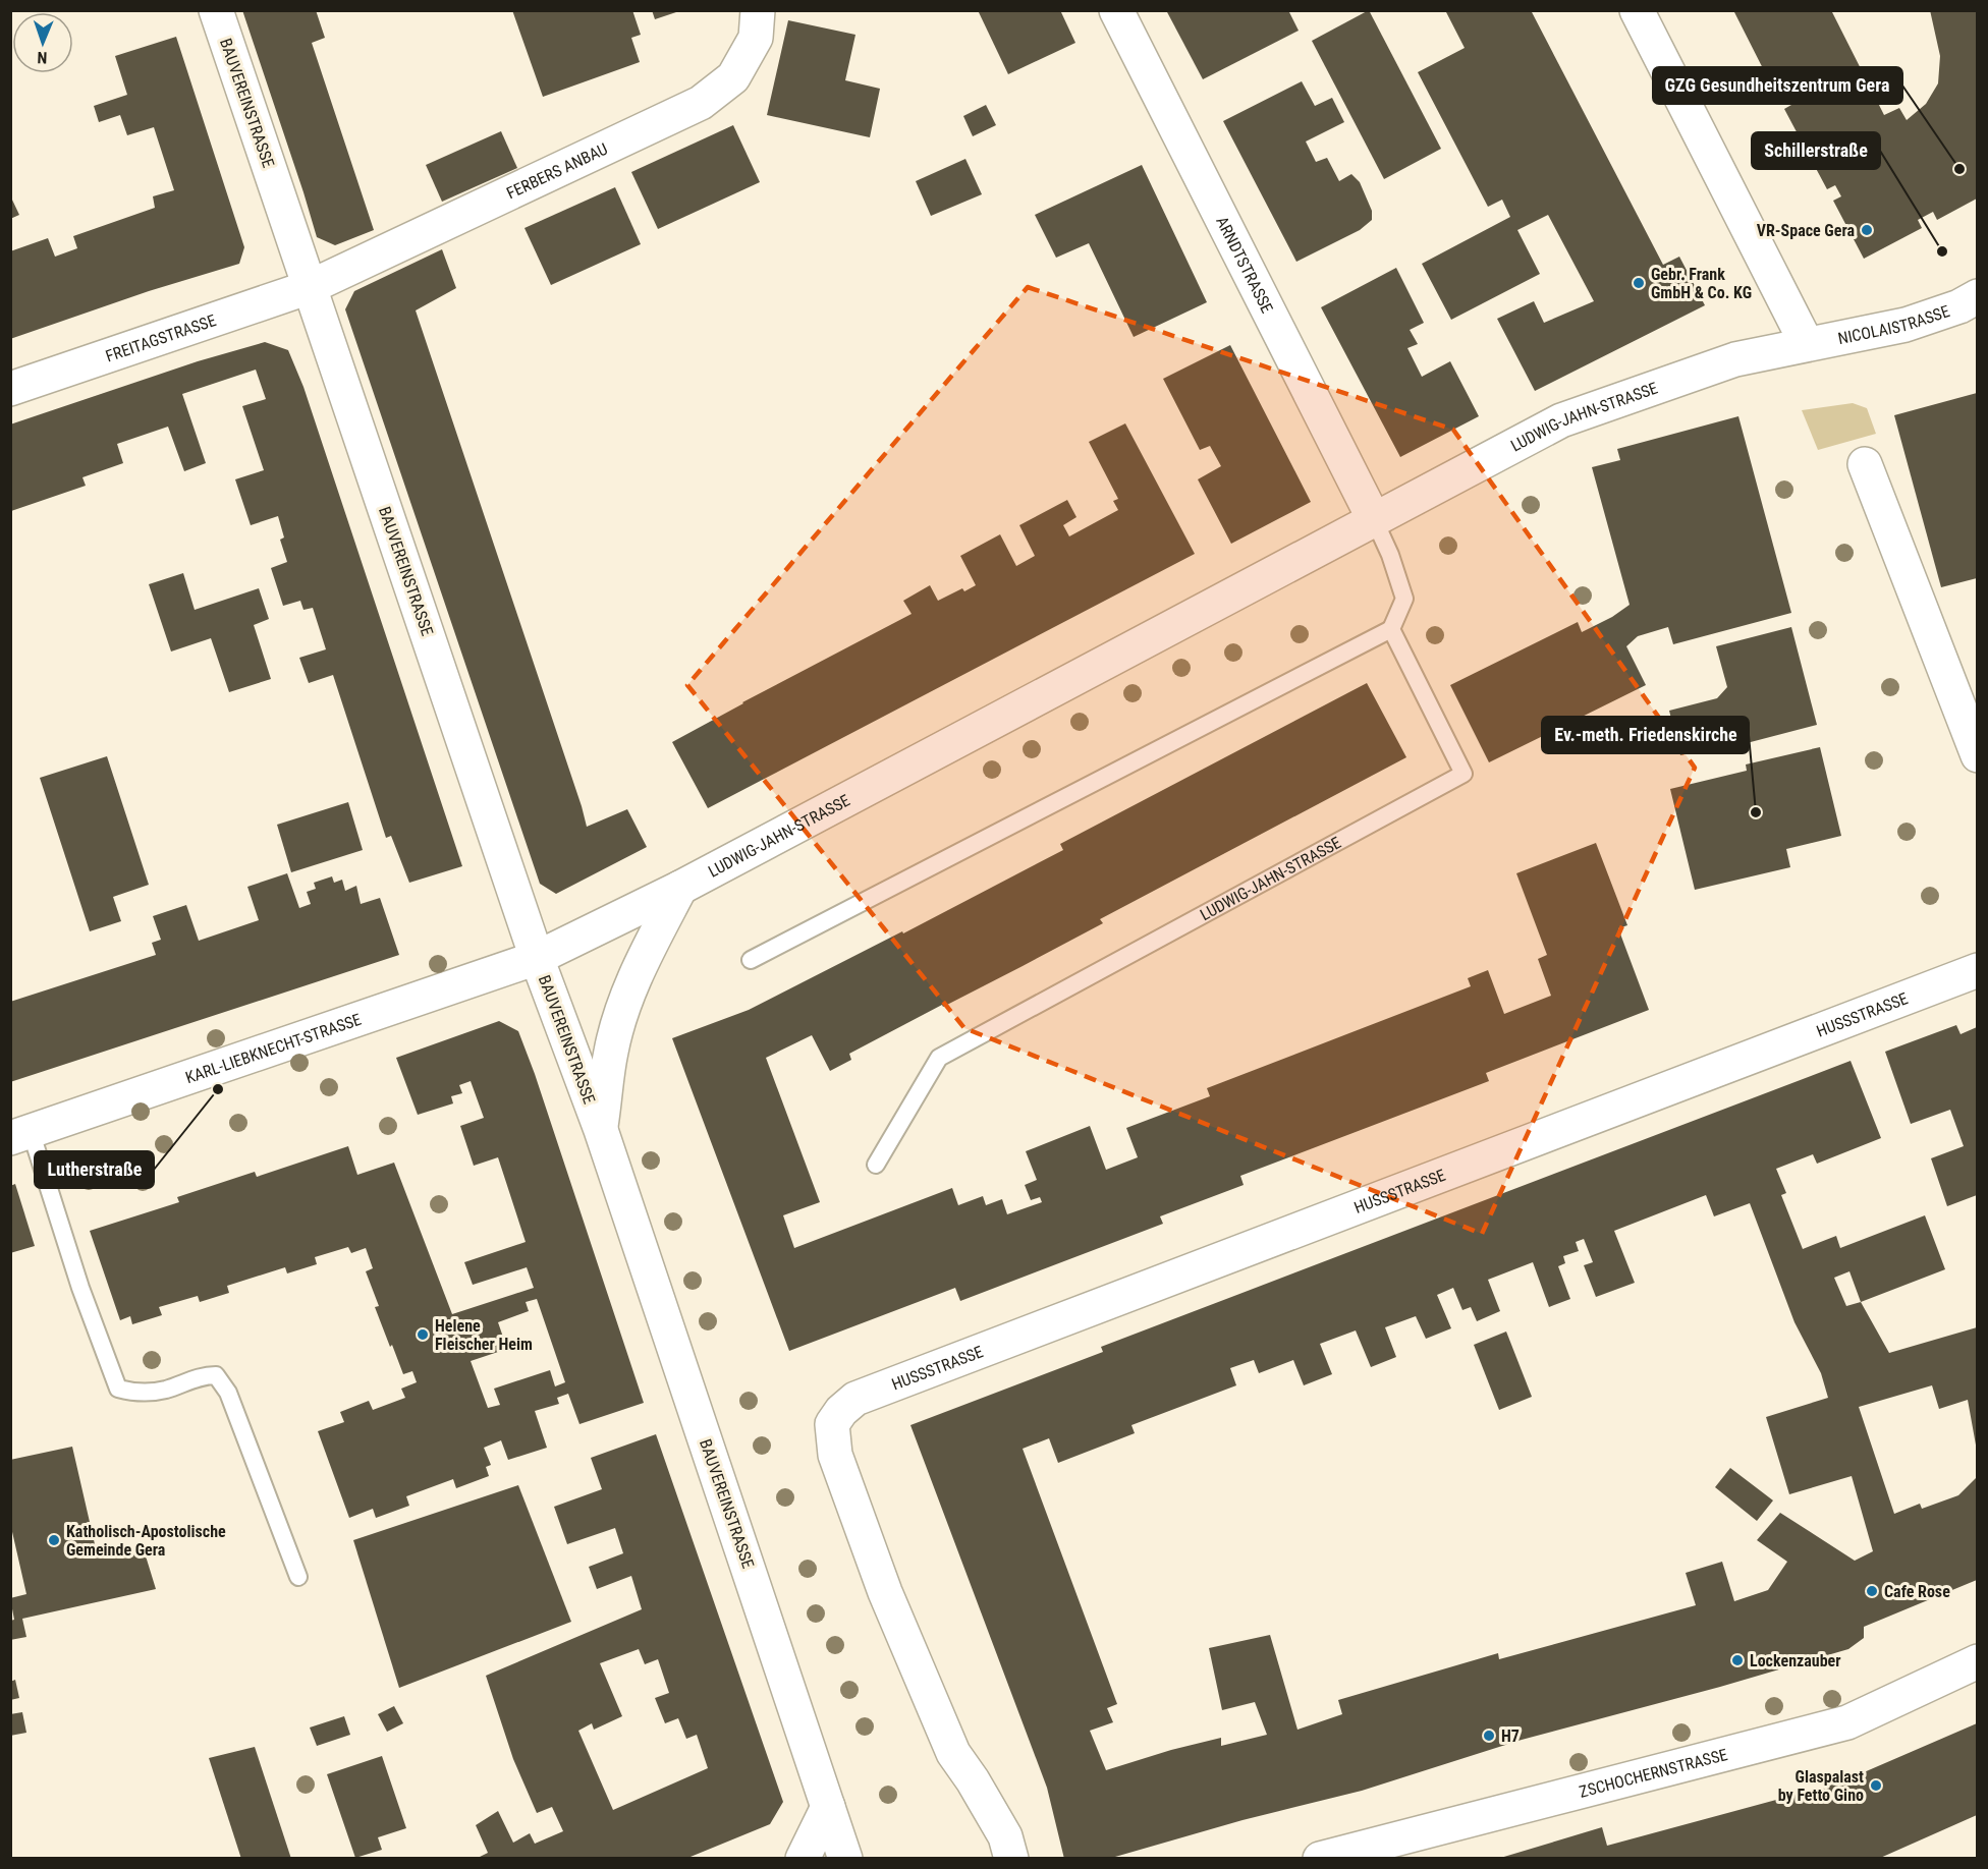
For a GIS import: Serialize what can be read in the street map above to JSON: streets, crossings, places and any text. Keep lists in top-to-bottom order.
{
  "streets": {
    "street": [
      "BAUVEREINSTRASSE",
      "FERBERS ANBAU",
      "ARNDTSTRASSE",
      "NICOLAISTRASSE",
      "FREITAGSTRASSE",
      "LUDWIG-JAHN-STRASSE",
      "HUSSSTRASSE",
      "KARL-LIEBKNECHT-STRASSE",
      "ZSCHOCHERNSTRASSE"
    ]
  },
  "crossings": [
    ["BAUVEREINSTRASSE", "FERBERS ANBAU"],
    ["BAUVEREINSTRASSE", "FREITAGSTRASSE"],
    ["BAUVEREINSTRASSE", "LUDWIG-JAHN-STRASSE"],
    ["BAUVEREINSTRASSE", "KARL-LIEBKNECHT-STRASSE"],
    ["FERBERS ANBAU", "FREITAGSTRASSE"],
    ["ARNDTSTRASSE", "LUDWIG-JAHN-STRASSE"],
    ["NICOLAISTRASSE", "LUDWIG-JAHN-STRASSE"],
    ["LUDWIG-JAHN-STRASSE", "KARL-LIEBKNECHT-STRASSE"]
  ],
  "places": [
    "GZG Gesundheitszentrum Gera",
    "VR-Space Gera",
    "Schillerstraße",
    "Gebr. Frank GmbH & Co. KG",
    "Ev.-meth. Friedenskirche",
    "Lutherstraße",
    "Helene Fleischer Heim",
    "Katholisch-Apostolische Gemeinde Gera",
    "Cafe Rose",
    "Lockenzauber",
    "H7",
    "Glaspalast by Fetto Gino"
  ],
  "north": "bottom"
}
